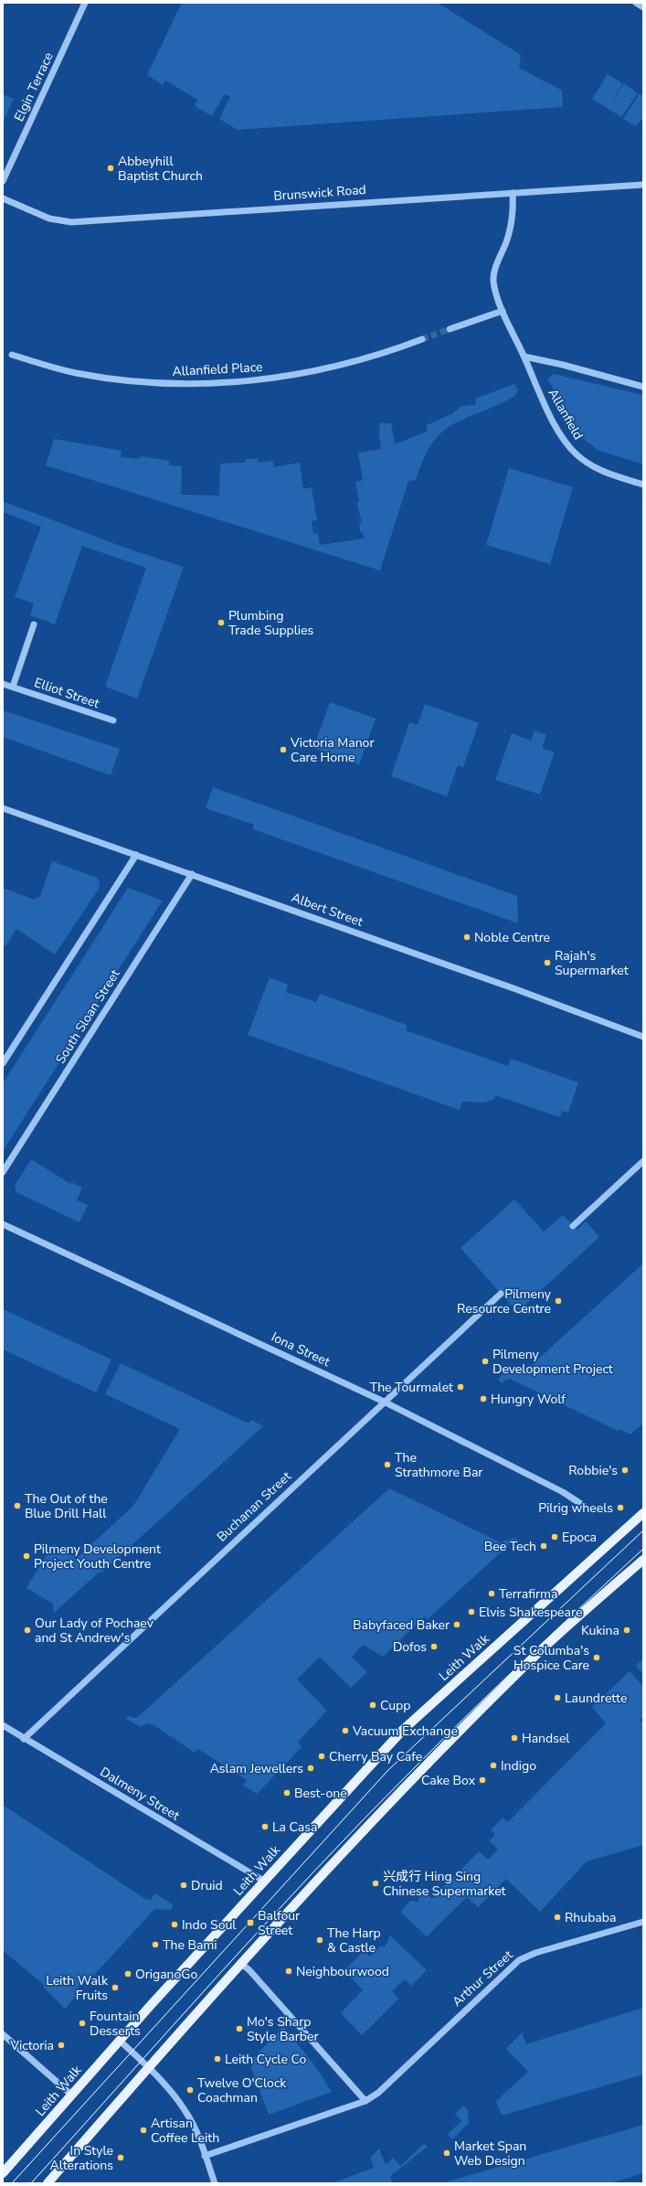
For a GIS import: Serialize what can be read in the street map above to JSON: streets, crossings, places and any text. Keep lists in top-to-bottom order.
{
  "streets": {
    "main road": ["Leith Walk"],
    "street": [
      "Elgin Terrace",
      "Brunswick Road",
      "Allanfield Place",
      "Allanfield",
      "Elliot Street",
      "Albert Street",
      "South Sloan Street",
      "Iona Street",
      "Buchanan Street",
      "Dalmeny Street",
      "Arthur Street"
    ]
  },
  "crossings": [
    ["Brunswick Road", "Allanfield"],
    ["Albert Street", "South Sloan Street"],
    ["Iona Street", "Buchanan Street"],
    ["Buchanan Street", "Dalmeny Street"],
    ["Leith Walk", "Dalmeny Street"]
  ],
  "places": {
    "other": [
      "Abbeyhill Baptist Church",
      "Plumbing Trade Supplies",
      "Victoria Manor Care Home",
      "Noble Centre",
      "Rajah's Supermarket",
      "Pilmeny Resource Centre",
      "Pilmeny Development Project",
      "The Tourmalet",
      "Hungry Wolf",
      "The Strathmore Bar",
      "Robbie's",
      "The Out of the Blue Drill Hall",
      "Pilrig wheels",
      "Epoca",
      "Bee Tech",
      "Pilmeny Development Project Youth Centre",
      "Terrafirma",
      "Elvis Shakespeare",
      "Babyfaced Baker",
      "Our Lady of Pochaev and St Andrew's",
      "Kukina",
      "Dofos",
      "St Columba's Hospice Care",
      "Laundrette",
      "Cupp",
      "Vacuum Exchange",
      "Handsel",
      "Cherry Bay Cafe",
      "Indigo",
      "Aslam Jewellers",
      "Cake Box",
      "Best-one",
      "La Casa",
      "兴成行 Hing Sing Chinese Supermarket",
      "Druid",
      "Rhubaba",
      "Indo Soul",
      "The Harp & Castle",
      "The Bami",
      "Neighbourwood",
      "OriganoGo",
      "Leith Walk Fruits",
      "Fountain Desserts",
      "Mo's Sharp Style Barber",
      "Victoria",
      "Leith Cycle Co",
      "Twelve O'Clock Coachman",
      "Artisan Coffee Leith",
      "Market Span Web Design",
      "In Style Alterations"
    ],
    "transit": ["Balfour Street"]
  }
}
